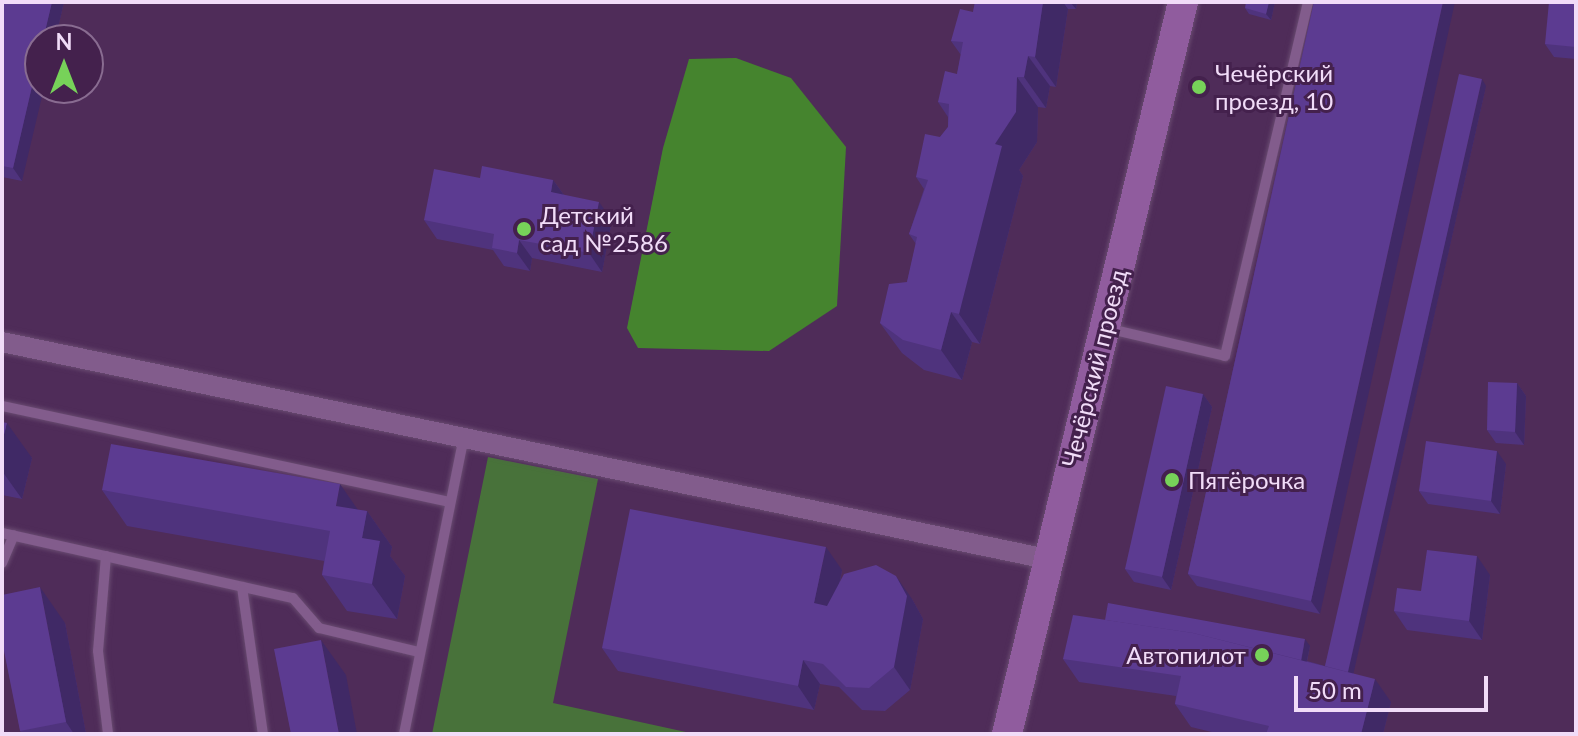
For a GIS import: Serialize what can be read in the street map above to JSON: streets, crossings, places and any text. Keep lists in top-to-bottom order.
{
  "streets": {
    "main road": ["Чечёрский проезд"]
  },
  "places": [
    "Чечёрский проезд, 10",
    "Детский сад №2586",
    "Пятёрочка",
    "Автопилот"
  ],
  "scale_bar": "50 m",
  "north": "top"
}
